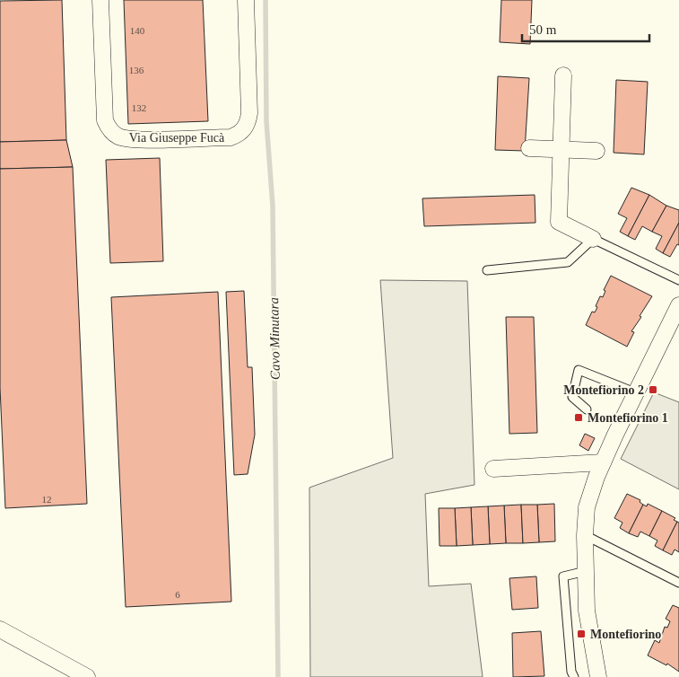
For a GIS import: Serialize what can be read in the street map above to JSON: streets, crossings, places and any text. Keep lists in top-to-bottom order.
{
  "streets": {
    "street": ["Via Giuseppe Fucà"]
  },
  "water": ["Cavo Minutara"],
  "places": {
    "transit": ["Montefiorino 2", "Montefiorino 1", "Montefiorino"]
  },
  "house_numbers": [
    "140",
    "136",
    "132",
    "12",
    "6"
  ],
  "scale_bar": "50 m"
}
